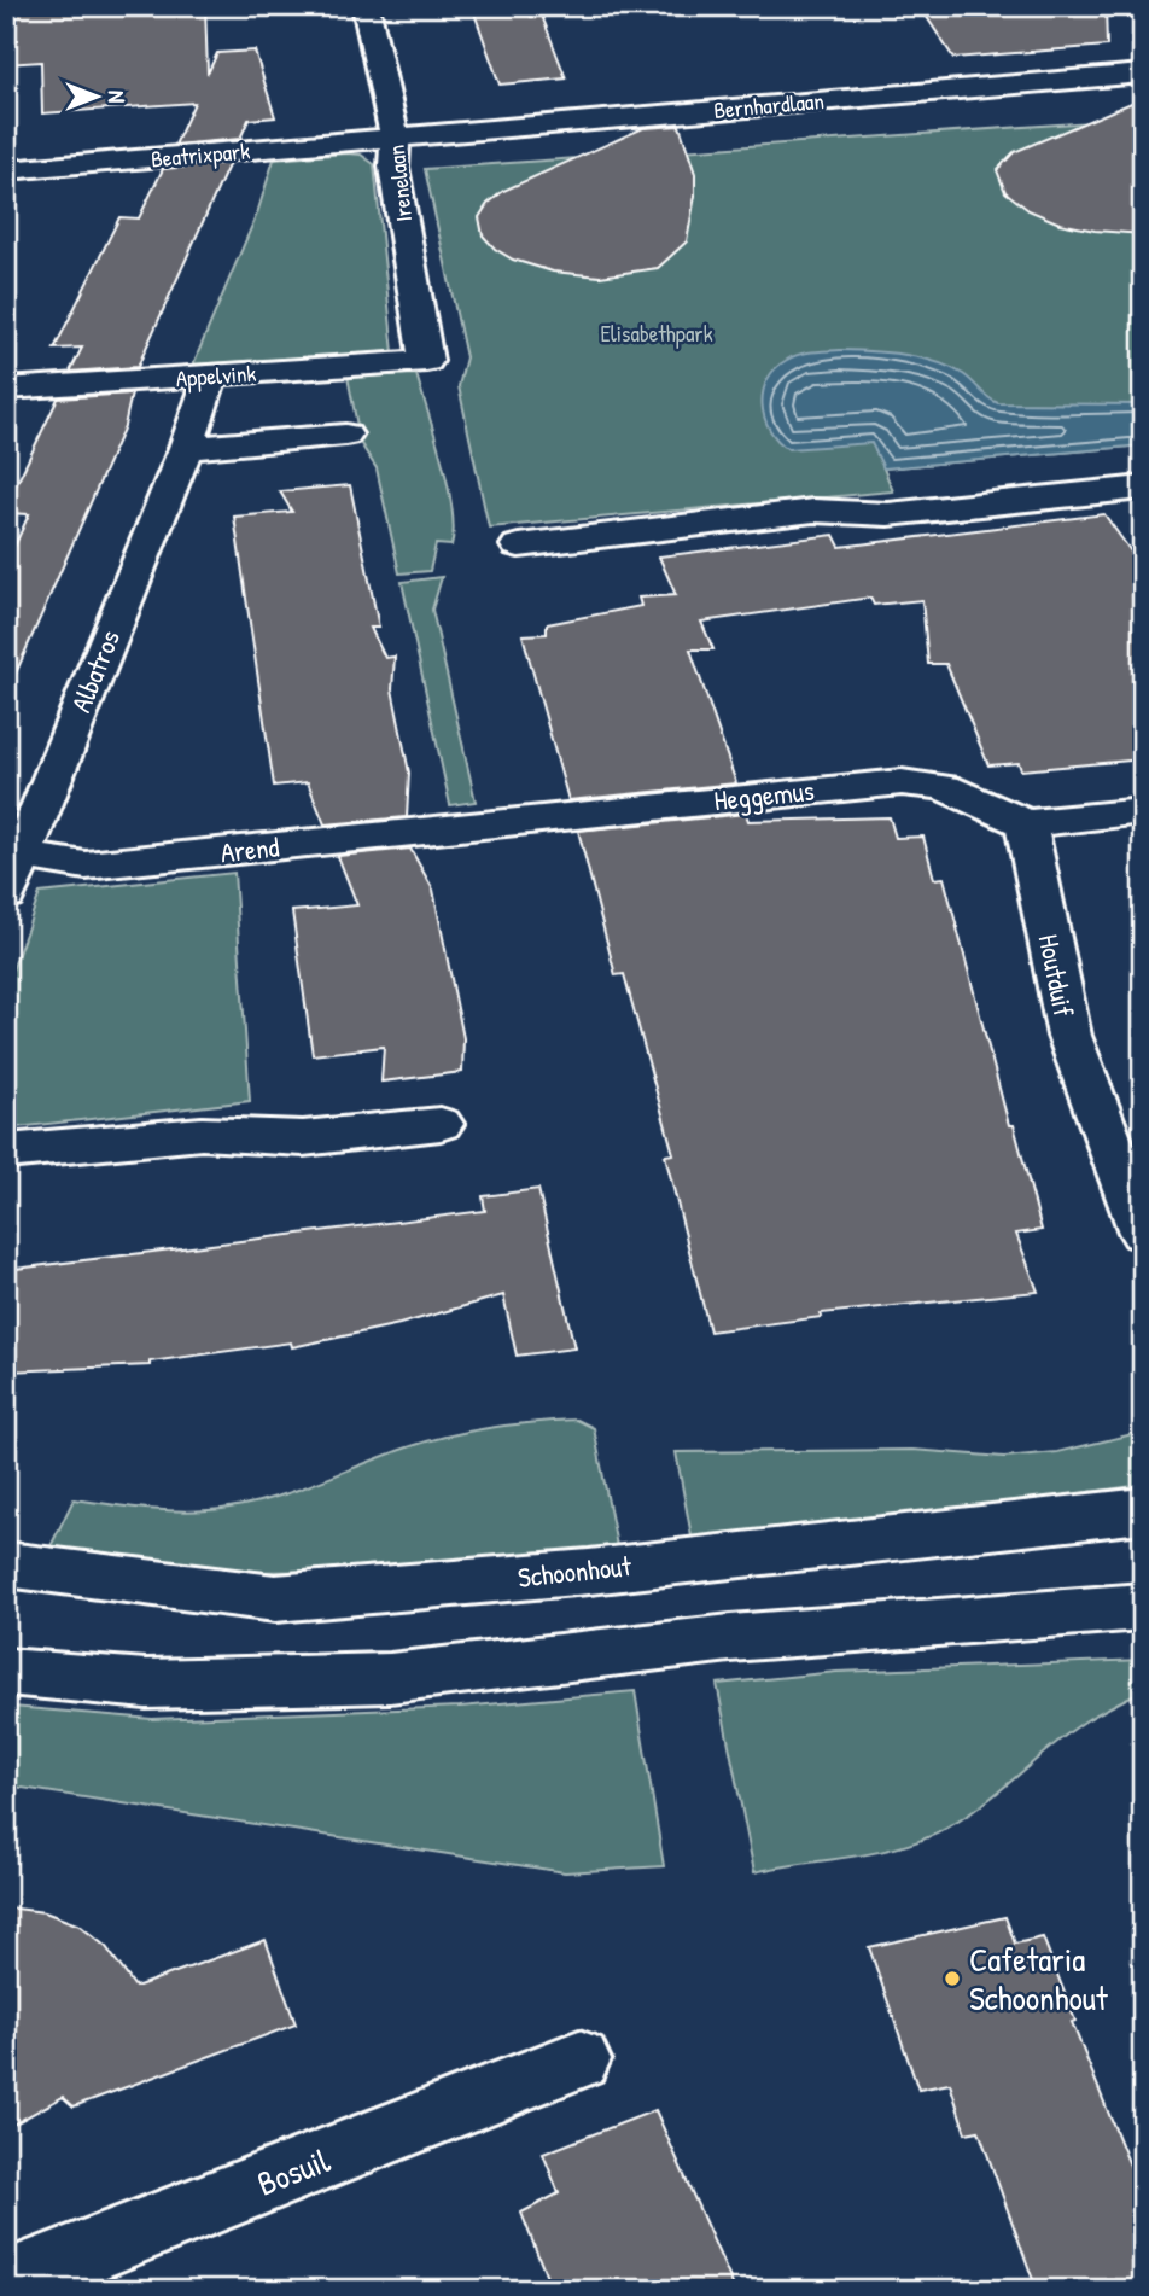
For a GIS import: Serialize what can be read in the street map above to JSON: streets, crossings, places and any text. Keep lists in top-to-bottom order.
{
  "streets": {
    "street": [
      "Bernhardlaan",
      "Beatrixpark",
      "Irenelaan",
      "Appelvink",
      "Albatros",
      "Heggemus",
      "Arend",
      "Houtduif",
      "Schoonhout",
      "Bosuil"
    ]
  },
  "crossings": [
    ["Bernhardlaan", "Beatrixpark"],
    ["Bernhardlaan", "Irenelaan"],
    ["Beatrixpark", "Irenelaan"],
    ["Irenelaan", "Appelvink"],
    ["Appelvink", "Albatros"],
    ["Albatros", "Arend"],
    ["Heggemus", "Arend"],
    ["Heggemus", "Houtduif"]
  ],
  "parks": ["Elisabethpark"],
  "places": ["Cafetaria Schoonhout"],
  "north": "right"
}
